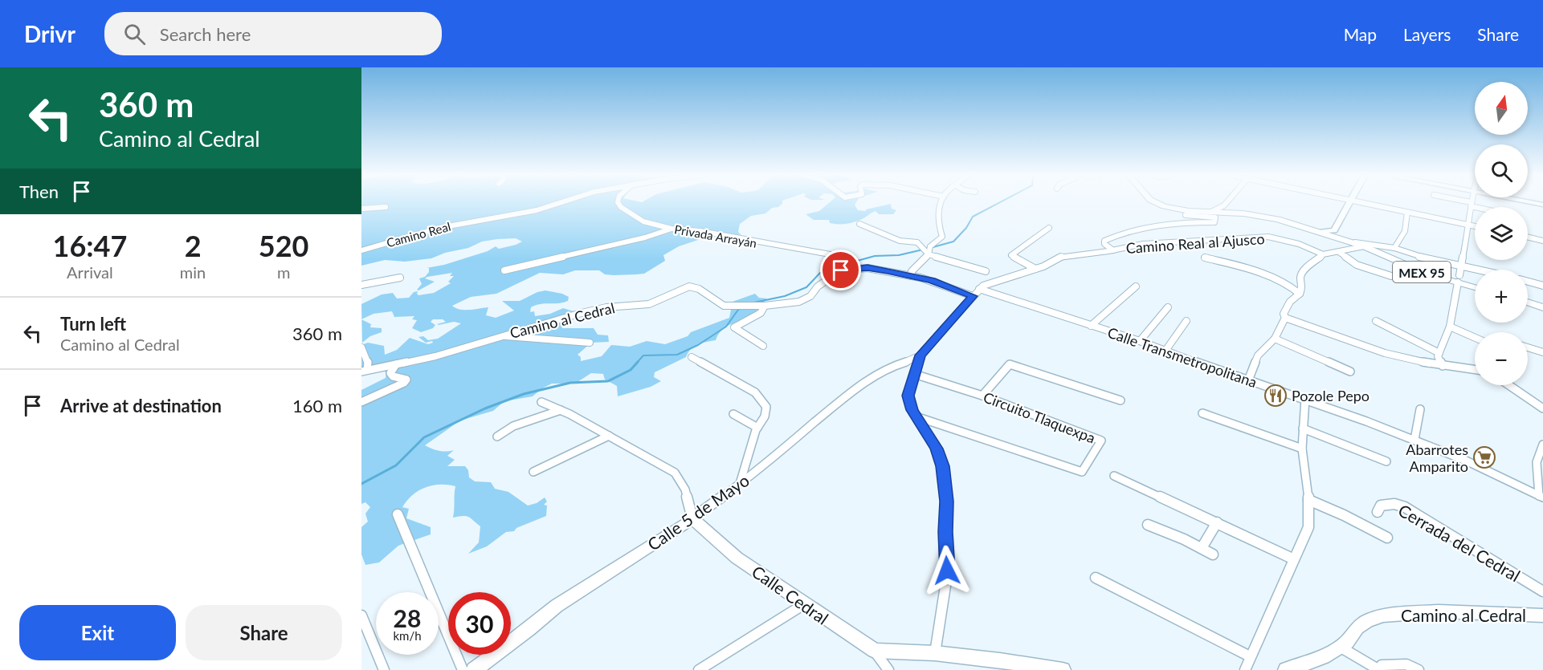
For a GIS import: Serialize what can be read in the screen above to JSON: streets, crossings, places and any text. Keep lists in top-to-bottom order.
{
  "streets": {
    "main road": ["MEX 95"],
    "street": [
      "Camino Real",
      "Privada Arrayán",
      "Camino Real al Ajusco",
      "Camino al Cedral",
      "Calle Transmetropolitana",
      "Circuito Tlaquexpa",
      "Calle 5 de Mayo",
      "Cerrada del Cedral",
      "Calle Cedral"
    ]
  },
  "crossings": [
    ["Camino Real al Ajusco", "Camino al Cedral"],
    ["Camino Real al Ajusco", "Calle Transmetropolitana"],
    ["Camino Real al Ajusco", "Circuito Tlaquexpa"],
    ["Camino Real al Ajusco", "Calle 5 de Mayo"],
    ["Calle 5 de Mayo", "Calle Cedral"]
  ],
  "places": {
    "restaurant": ["Pozole Pepo"],
    "supermarket": ["Abarrotes Amparito"]
  },
  "north": "top",
  "page": {
    "header": "Drivr",
    "search": "Search here",
    "nav": ["Map", "Layers", "Share"],
    "turn": ["360 m", "Camino al Cedral"],
    "map_buttons": ["+", "−"],
    "then": "Then",
    "eta": [
      "16:47",
      "Arrival",
      "2",
      "min",
      "520",
      "m"
    ],
    "list": [
      {
        "name": "Turn left",
        "note": "Camino al Cedral",
        "value": "360 m"
      },
      {
        "name": "Arrive at destination",
        "value": "160 m"
      }
    ],
    "speed": "28 km/h",
    "limit": "30",
    "buttons": ["Exit", "Share"]
  }
}
